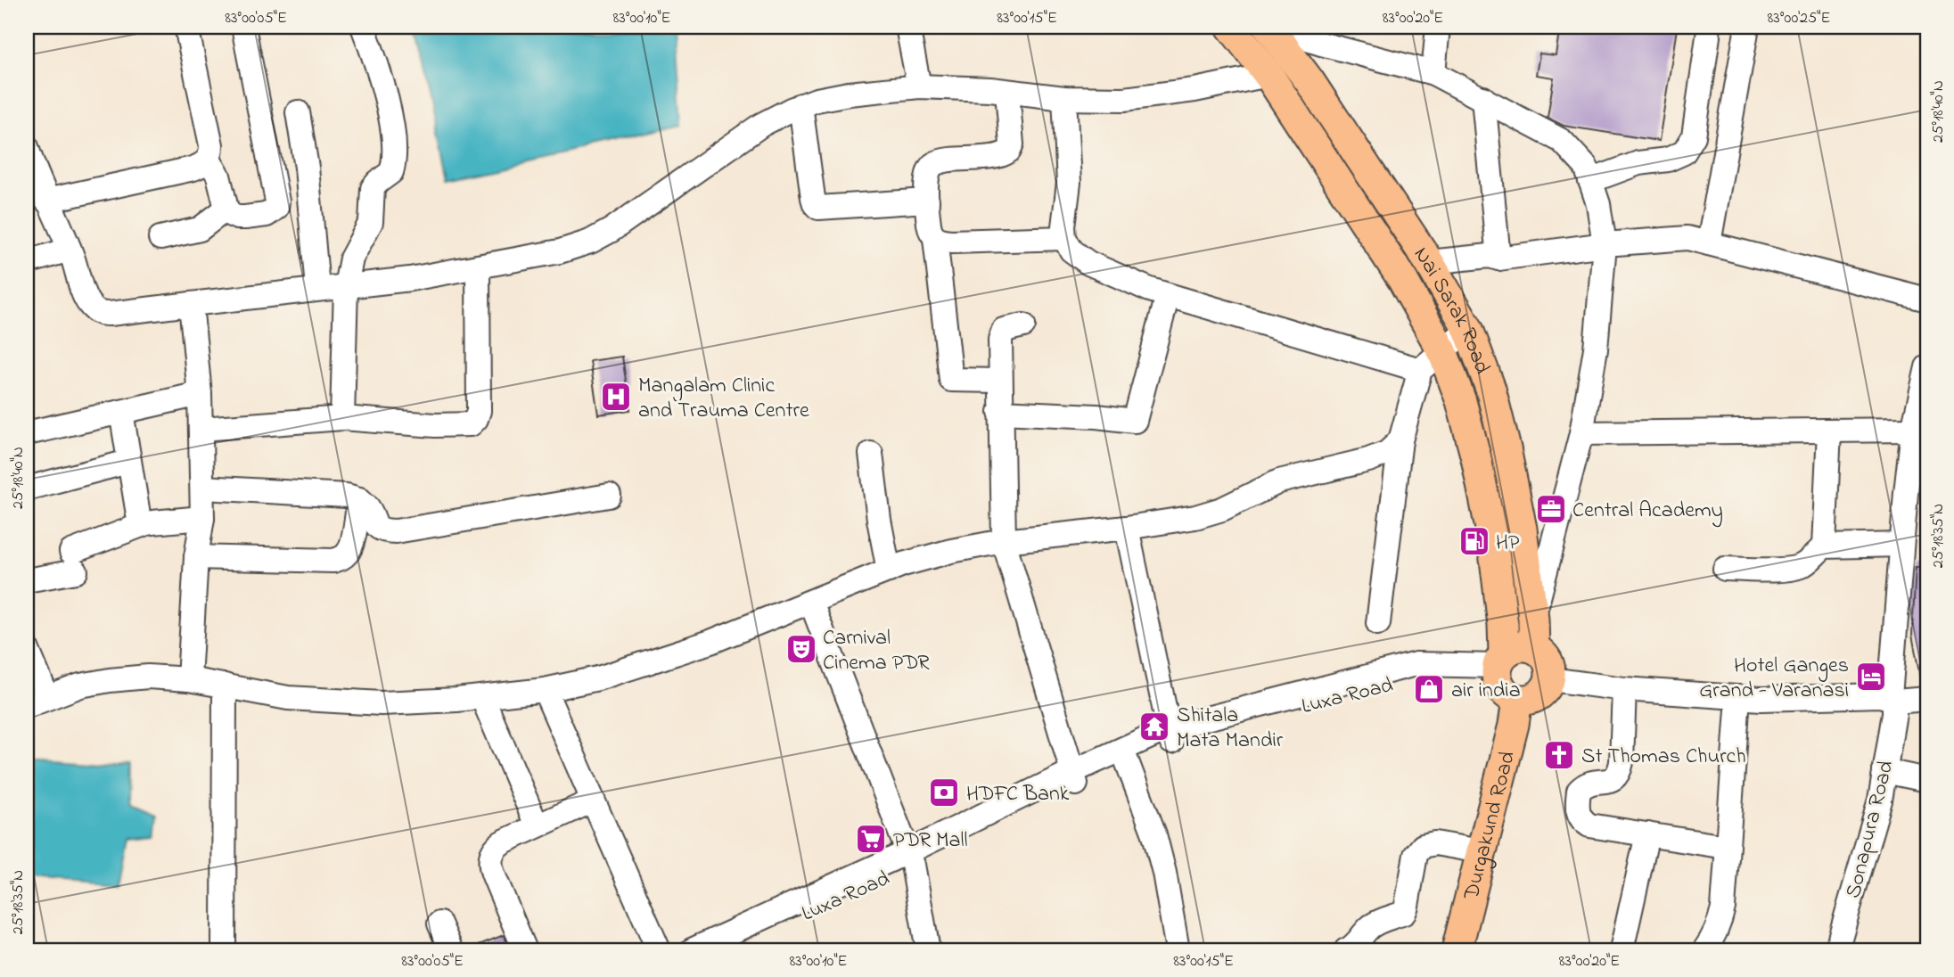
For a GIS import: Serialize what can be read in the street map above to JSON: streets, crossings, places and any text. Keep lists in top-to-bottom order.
{
  "streets": {
    "main road": ["Nai Sarak Road", "Durgakund Road"],
    "street": ["Luxa Road", "Sonapura Road"]
  },
  "crossings": [
    ["Nai Sarak Road", "Luxa Road"],
    ["Nai Sarak Road", "Durgakund Road"],
    ["Luxa Road", "Durgakund Road"]
  ],
  "places": {
    "hospital": ["Mangalam Clinic and Trauma Centre"],
    "office": ["Central Academy"],
    "fuel station": ["HP"],
    "theatre": ["Carnival Cinema PDR"],
    "hotel": ["Hotel Ganges Grand - Varanasi"],
    "shop": ["air india"],
    "temple": ["Shitala Mata Mandir"],
    "church": ["St Thomas Church"],
    "bank": ["HDFC Bank"],
    "supermarket": ["PDR Mall"]
  },
  "coordinates": [
    "83°00'05\"E",
    "83°00'10\"E",
    "83°00'15\"E",
    "83°00'20\"E",
    "83°00'25\"E",
    "25°18'40\"N",
    "25°18'35\"N"
  ]
}
